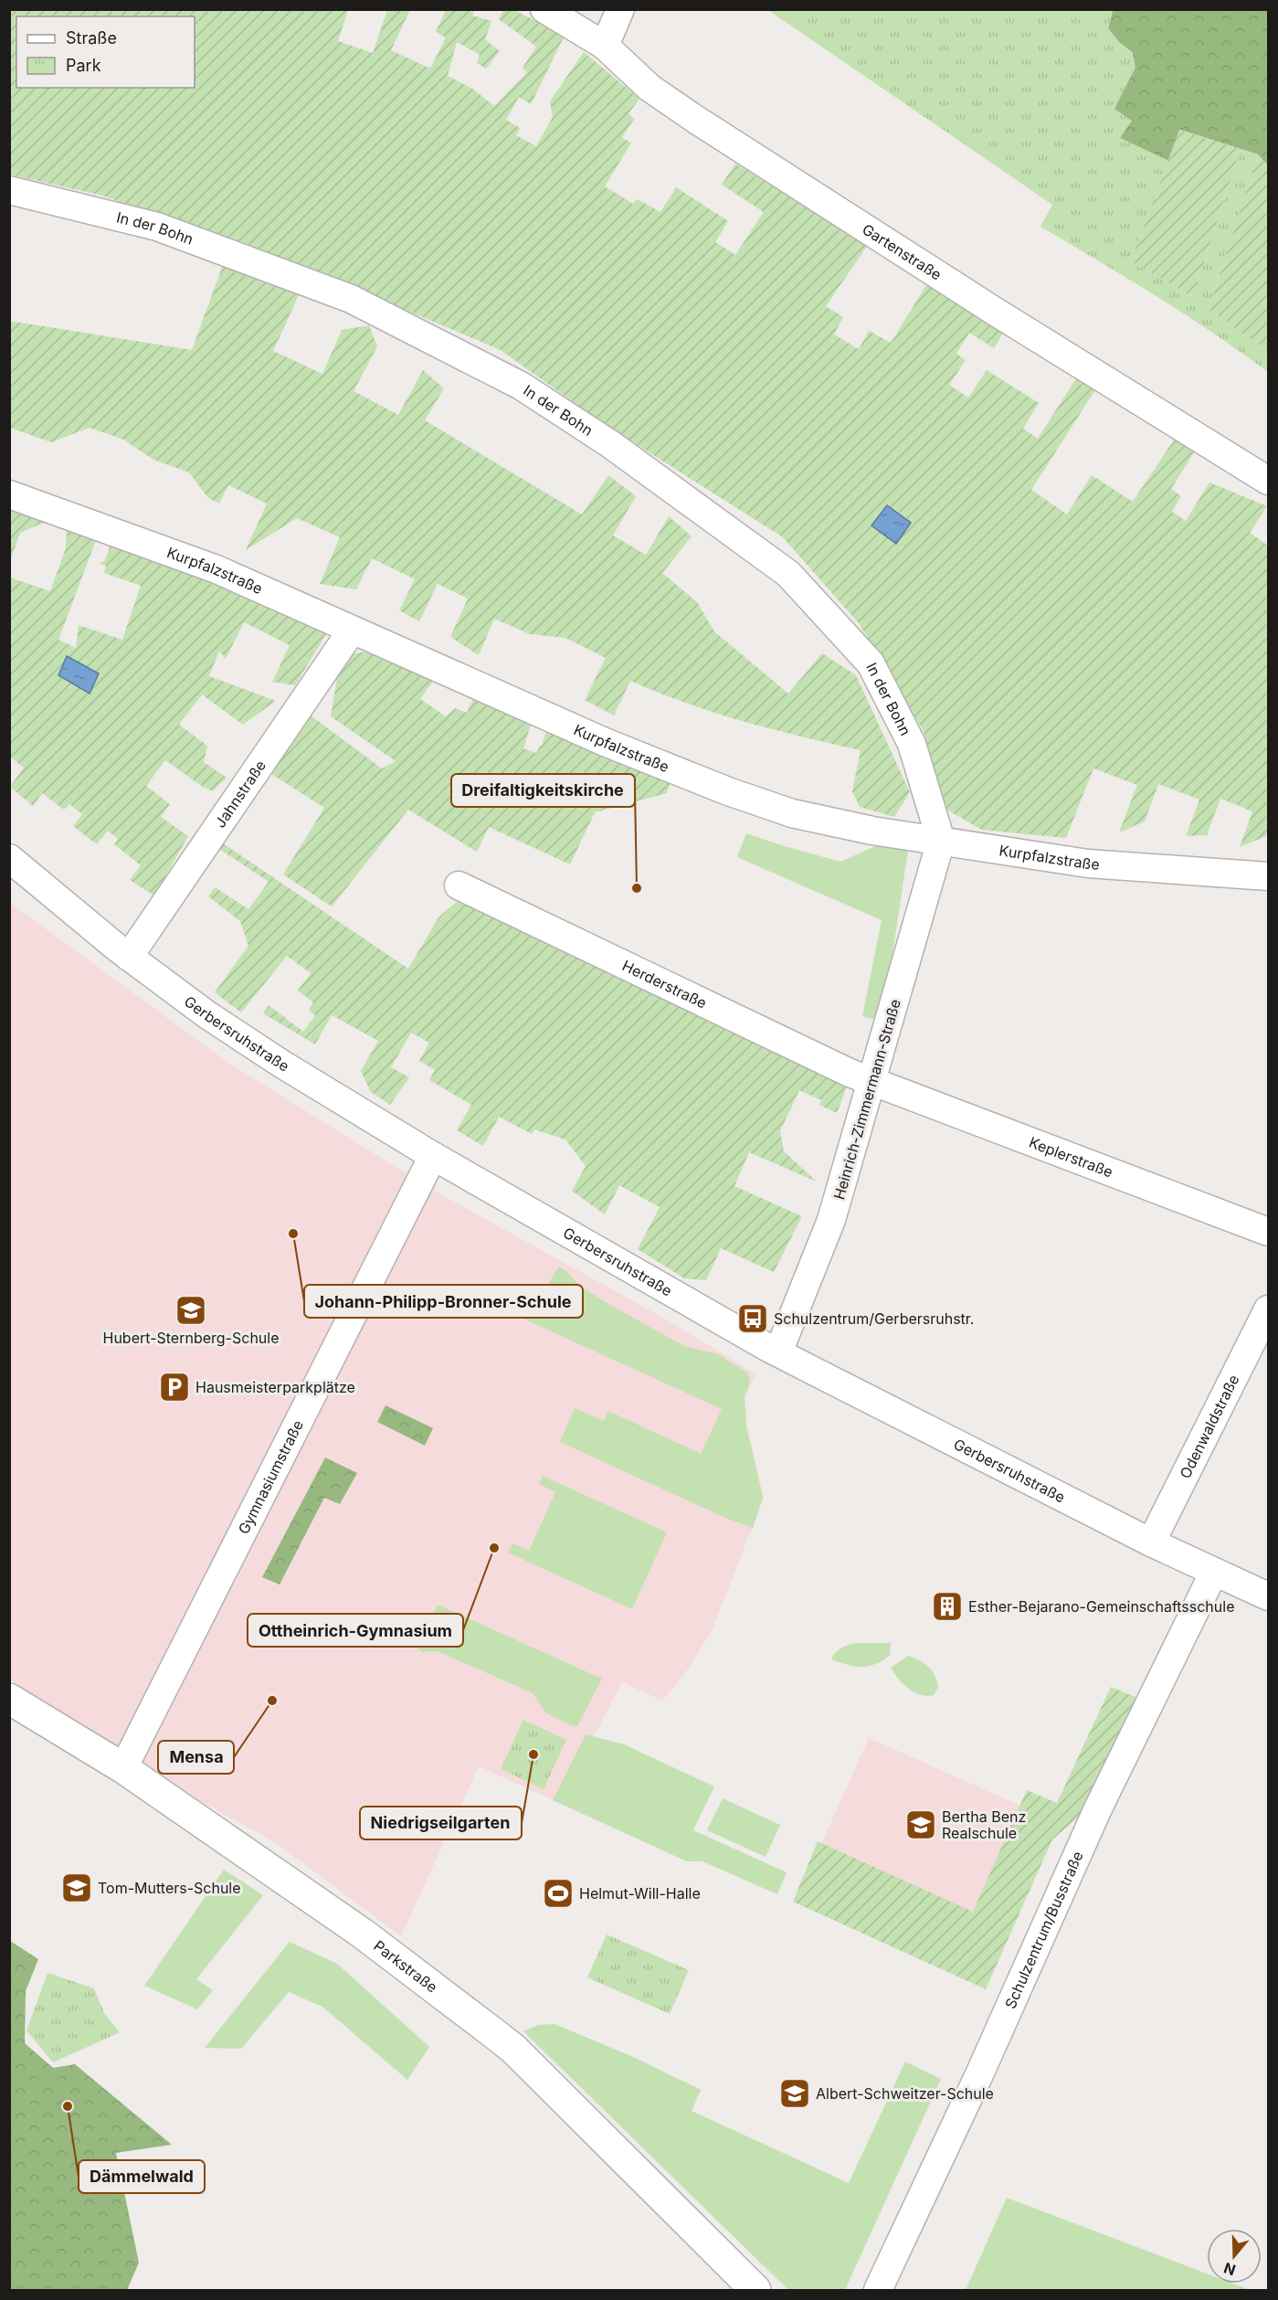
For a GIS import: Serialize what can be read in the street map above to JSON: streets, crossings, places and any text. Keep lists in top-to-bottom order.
{
  "streets": {
    "street": [
      "In der Bohn",
      "Gartenstraße",
      "Kurpfalzstraße",
      "Jahnstraße",
      "Herderstraße",
      "Gerbersruhstraße",
      "Heinrich-Zimmermann-Straße",
      "Keplerstraße",
      "Odenwaldstraße",
      "Gymnasiumstraße",
      "Schulzentrum/Busstraße",
      "Parkstraße"
    ]
  },
  "crossings": [
    ["In der Bohn", "Kurpfalzstraße"],
    ["In der Bohn", "Heinrich-Zimmermann-Straße"],
    ["Kurpfalzstraße", "Jahnstraße"],
    ["Kurpfalzstraße", "Heinrich-Zimmermann-Straße"],
    ["Jahnstraße", "Gerbersruhstraße"],
    ["Herderstraße", "Heinrich-Zimmermann-Straße"],
    ["Herderstraße", "Keplerstraße"],
    ["Gerbersruhstraße", "Heinrich-Zimmermann-Straße"],
    ["Gerbersruhstraße", "Odenwaldstraße"],
    ["Gerbersruhstraße", "Gymnasiumstraße"],
    ["Gerbersruhstraße", "Schulzentrum/Busstraße"],
    ["Heinrich-Zimmermann-Straße", "Keplerstraße"],
    ["Gymnasiumstraße", "Parkstraße"]
  ],
  "places": {
    "other": [
      "Dreifaltigkeitskirche",
      "Johann-Philipp-Bronner-Schule",
      "Ottheinrich-Gymnasium",
      "Mensa",
      "Niedrigseilgarten",
      "Dämmelwald"
    ],
    "school or university": [
      "Hubert-Sternberg-Schule",
      "Bertha Benz Realschule",
      "Tom-Mutters-Schule",
      "Albert-Schweitzer-Schule"
    ],
    "bus stop": ["Schulzentrum/Gerbersruhstr."],
    "parking": ["Hausmeisterparkplätze"],
    "building": ["Esther-Bejarano-Gemeinschaftsschule"],
    "sports": ["Helmut-Will-Halle"]
  },
  "legend": ["Straße", "Park"],
  "north": "bottom"
}
